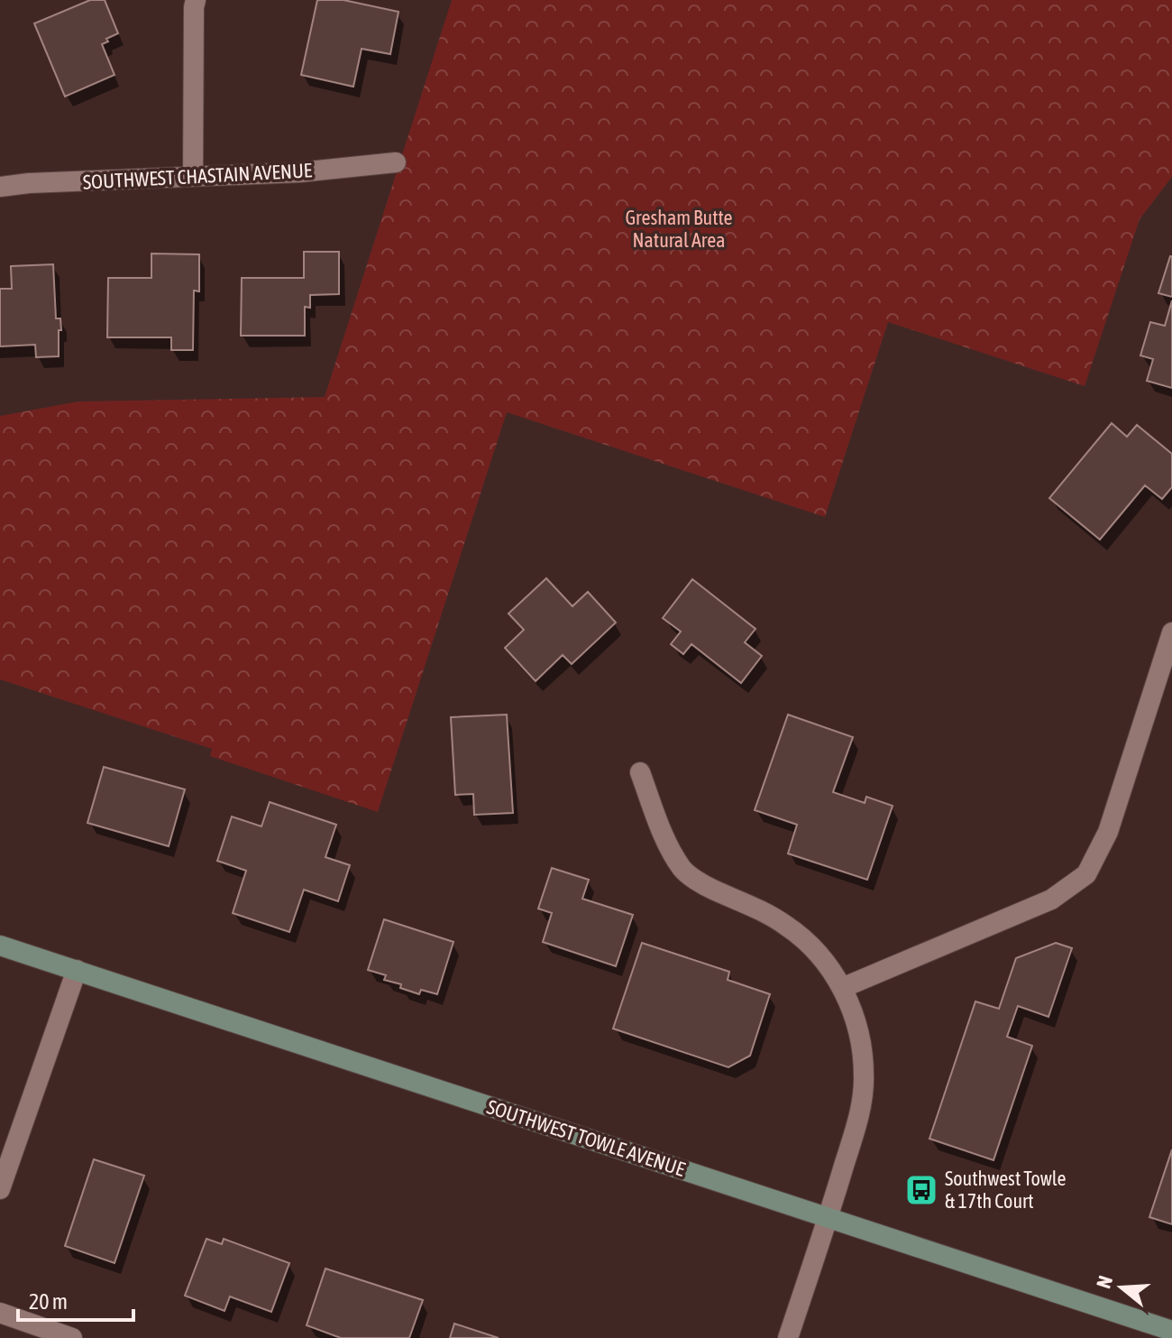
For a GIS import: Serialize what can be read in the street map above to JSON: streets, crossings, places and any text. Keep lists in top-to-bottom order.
{
  "streets": {
    "main road": ["SOUTHWEST TOWLE AVENUE"],
    "street": ["SOUTHWEST CHASTAIN AVENUE"]
  },
  "parks": ["Gresham Butte Natural Area"],
  "places": {
    "bus stop": ["Southwest Towle & 17th Court"]
  },
  "scale_bar": "20 m",
  "north": "left"
}
